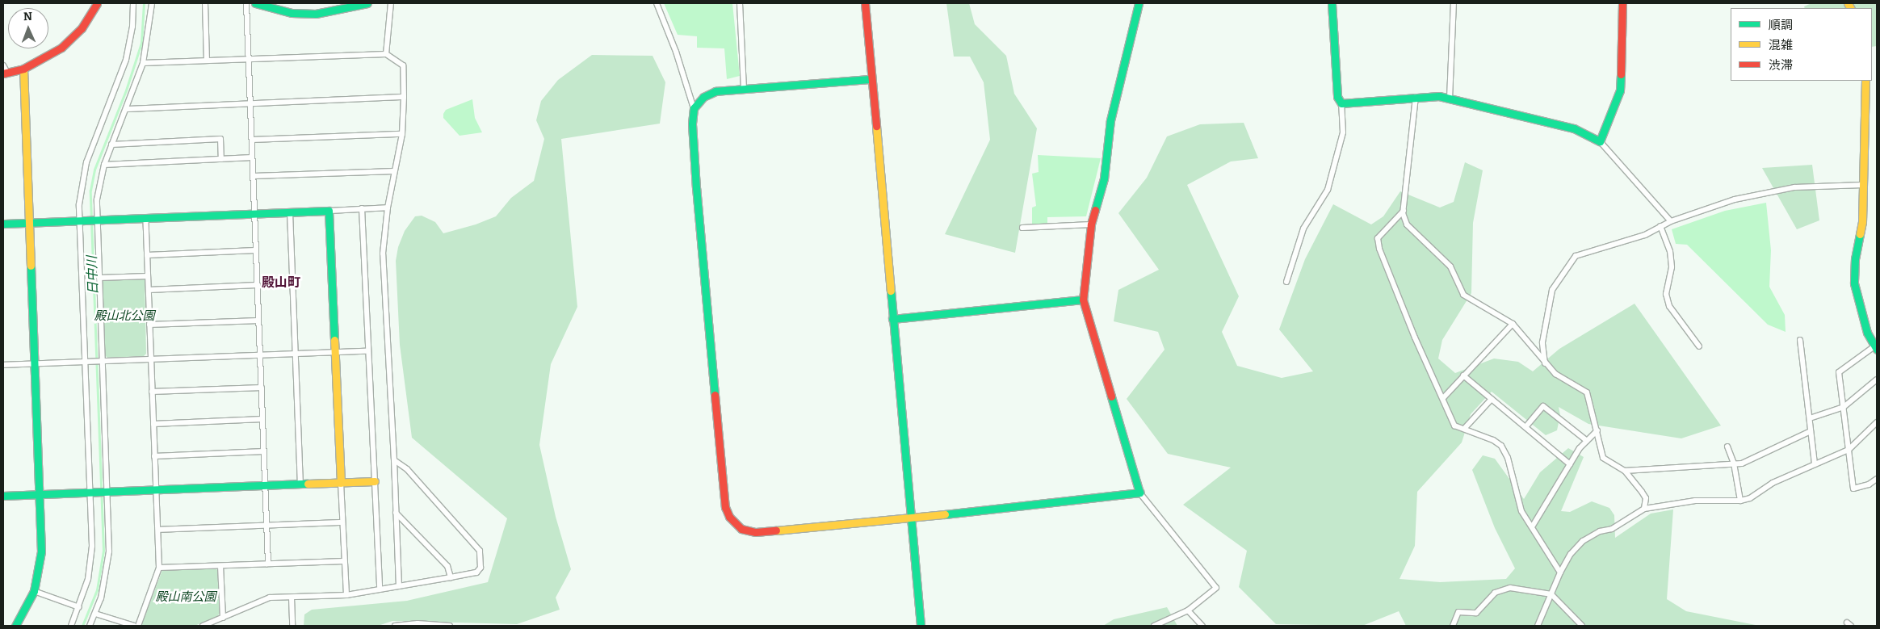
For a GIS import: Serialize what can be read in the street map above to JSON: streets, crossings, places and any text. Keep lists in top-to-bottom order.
{
  "districts": ["殿山町"],
  "water": ["日中川"],
  "parks": ["殿山北公園", "殿山南公園"],
  "legend": ["順調", "混雑", "渋滞"],
  "north": "top"
}
